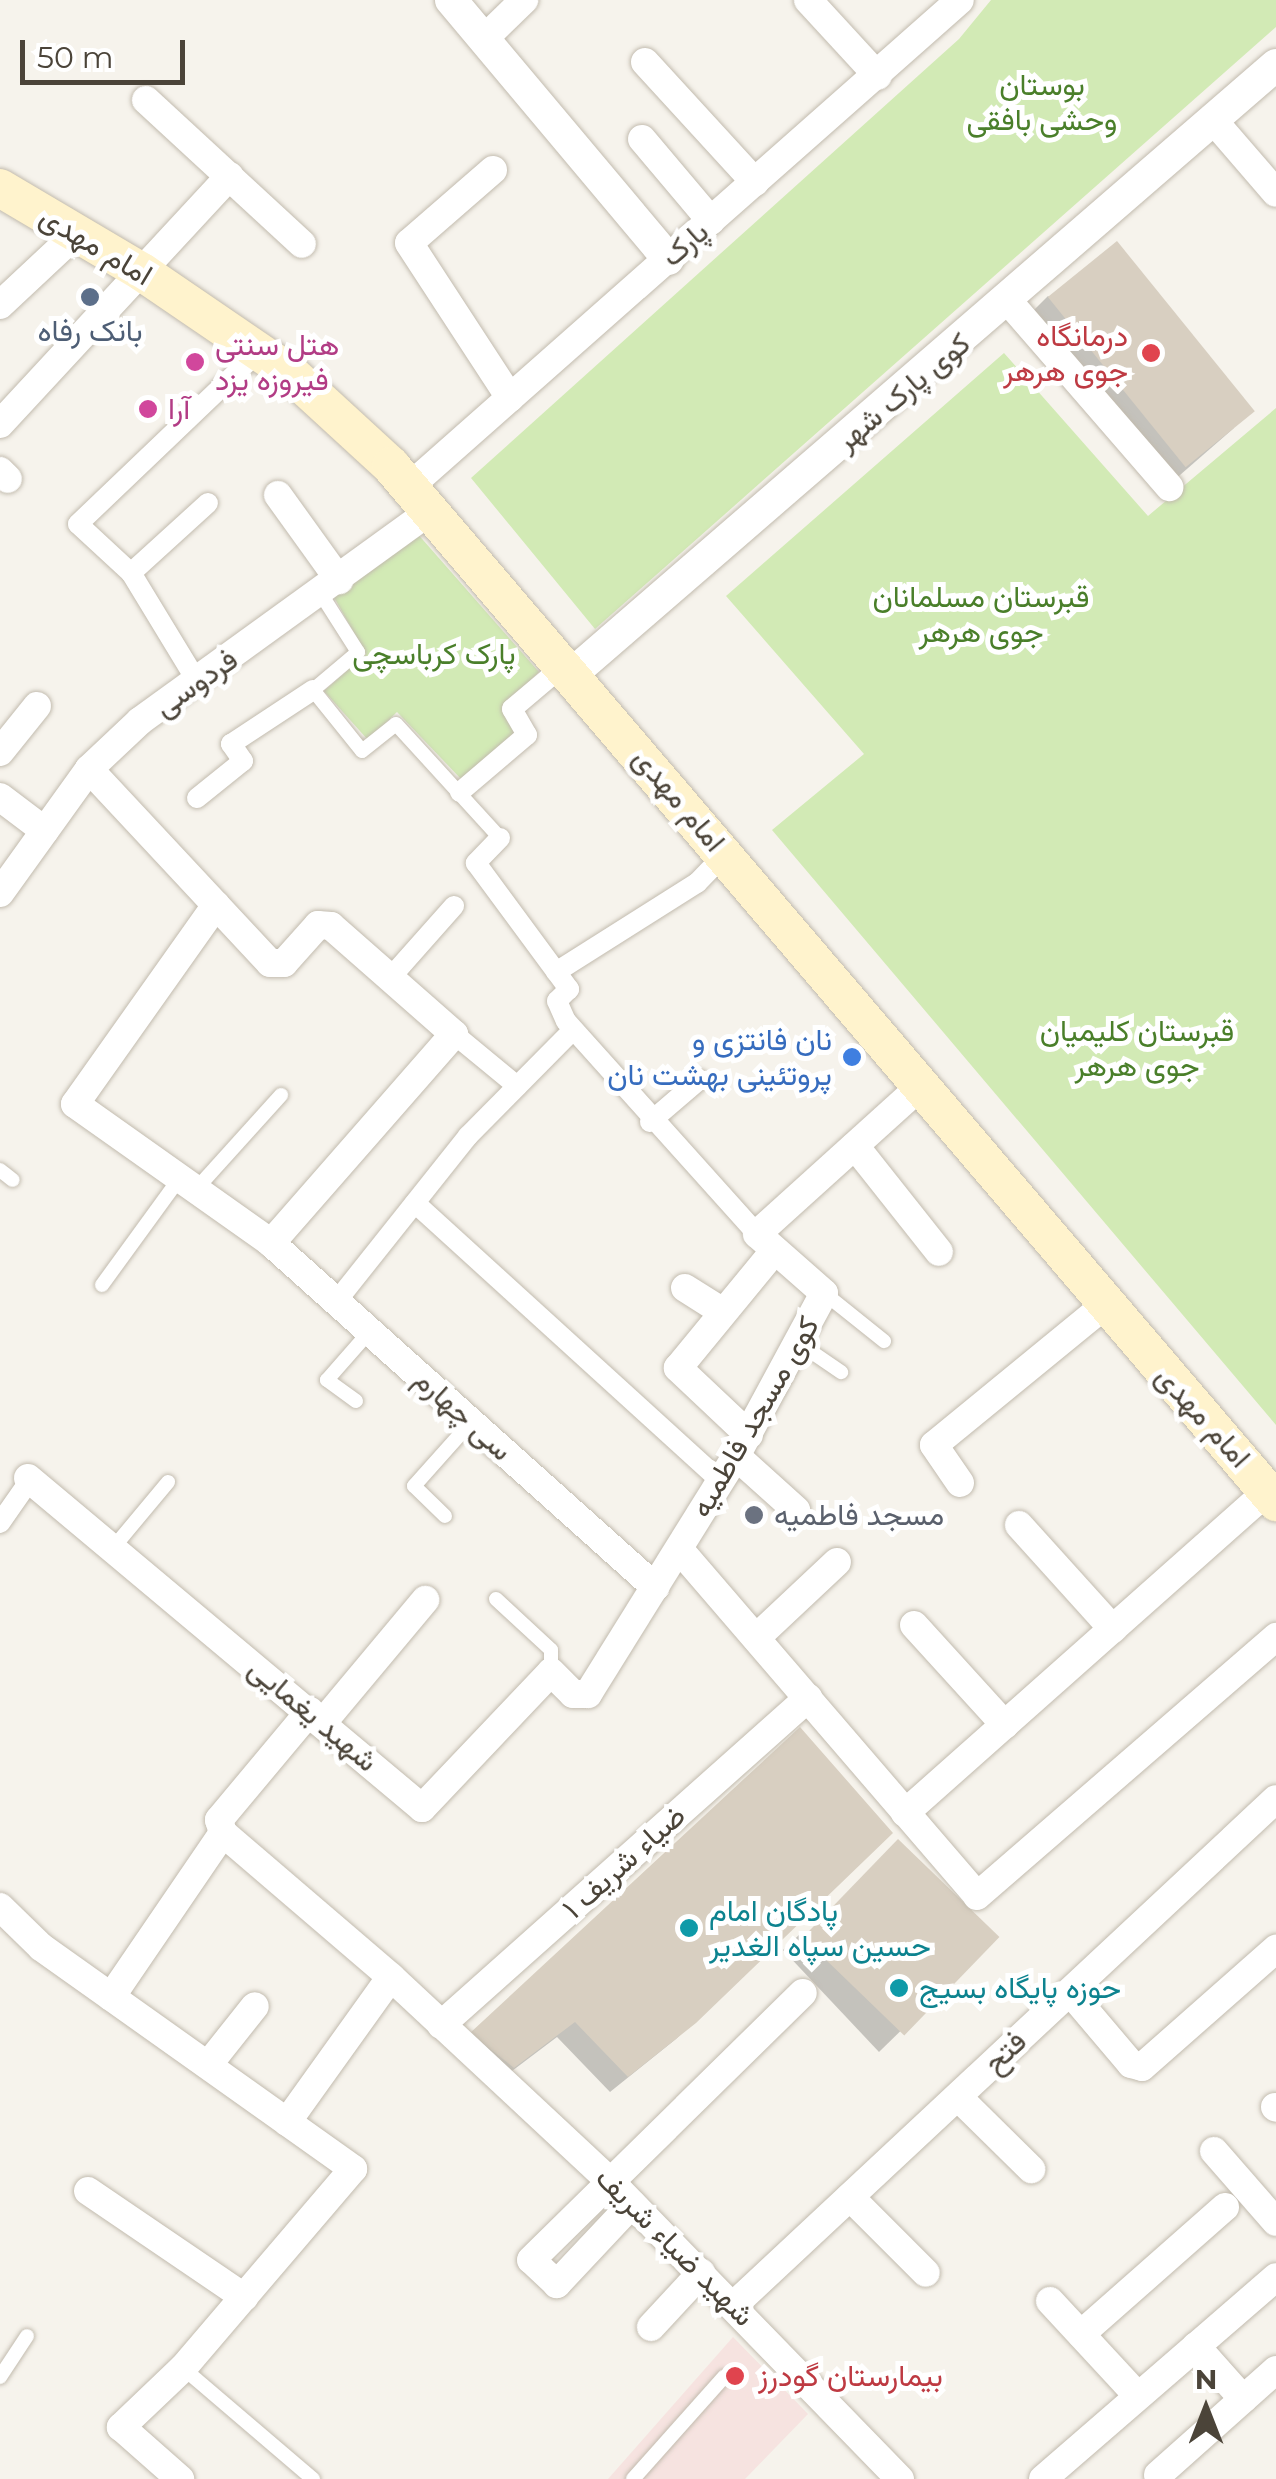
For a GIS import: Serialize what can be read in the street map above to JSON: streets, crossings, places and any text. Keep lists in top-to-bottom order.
{
  "streets": {
    "main road": ["امام مهدی"],
    "street": [
      "پارک",
      "کوی پارک شهر",
      "فردوسی",
      "سی چهارم",
      "کوی مسجد فاطمیه",
      "شهید یغمایی",
      "ضیاء شریف ۱",
      "فتح",
      "شهید ضیاء شریف"
    ]
  },
  "crossings": [
    ["پارک", "امام مهدی"],
    ["پارک", "فردوسی"],
    ["امام مهدی", "کوی پارک شهر"],
    ["امام مهدی", "فردوسی"],
    ["سی چهارم", "کوی مسجد فاطمیه"],
    ["کوی مسجد فاطمیه", "شهید یغمایی"],
    ["ضیاء شریف ۱", "شهید ضیاء شریف"],
    ["فتح", "شهید ضیاء شریف"]
  ],
  "parks": [
    "بوستان وحشی بافقی",
    "قبرستان مسلمانان جوی هرهر",
    "پارک کرباسچی",
    "قبرستان کلیمیان جوی هرهر"
  ],
  "places": [
    "بانک رفاه",
    "درمانگاه جوی هرهر",
    "هتل سنتی فیروزه یزد",
    "آرا",
    "نان فانتزی و پروتئینی بهشت نان",
    "مسجد فاطمیه",
    "پادگان امام حسین سپاه الغدیر",
    "حوزه پایگاه بسیج",
    "بیمارستان گودرز"
  ],
  "scale_bar": "50 m",
  "north": "top"
}
